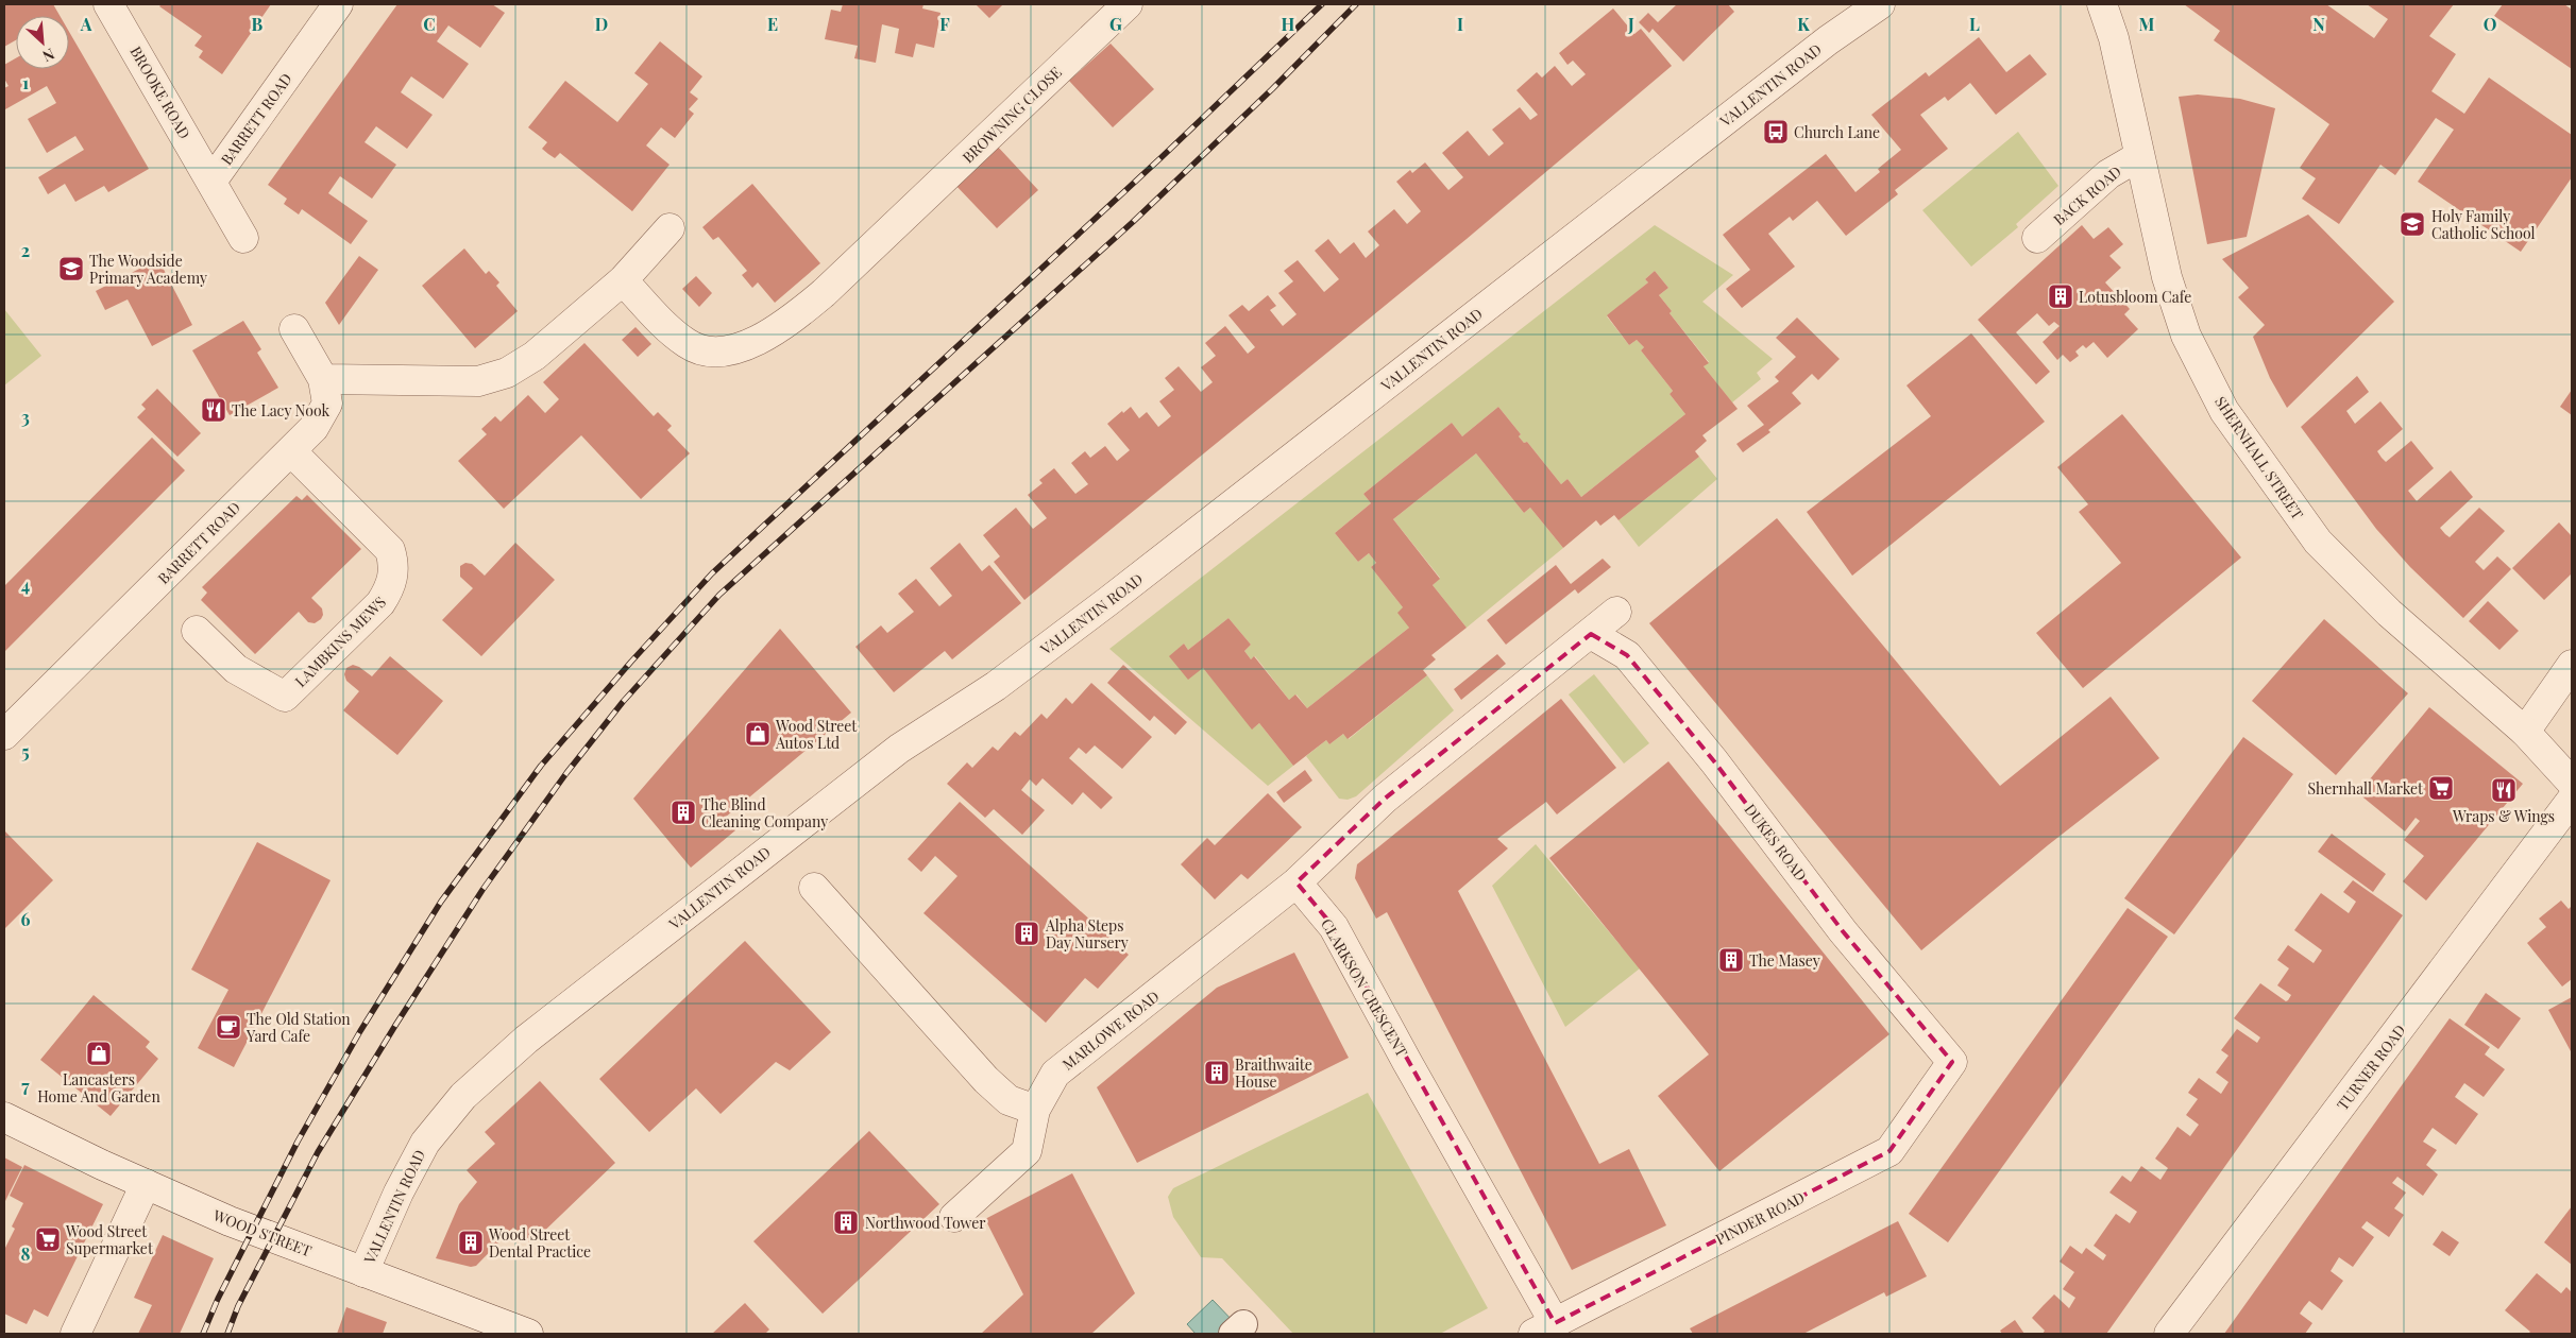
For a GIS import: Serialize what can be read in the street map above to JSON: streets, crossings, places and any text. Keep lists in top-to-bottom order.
{
  "streets": {
    "street": [
      "VALLENTIN ROAD",
      "BROOKE ROAD",
      "BROWNING CLOSE",
      "BARRETT ROAD",
      "BACK ROAD",
      "SHERNHALL STREET",
      "LAMBKINS MEWS",
      "DUKES ROAD",
      "CLARKSON CRESCENT",
      "MARLOWE ROAD",
      "TURNER ROAD",
      "PINDER ROAD",
      "WOOD STREET"
    ]
  },
  "crossings": [
    ["VALLENTIN ROAD", "WOOD STREET"],
    ["BROOKE ROAD", "BARRETT ROAD"],
    ["BARRETT ROAD", "LAMBKINS MEWS"],
    ["BACK ROAD", "SHERNHALL STREET"],
    ["DUKES ROAD", "PINDER ROAD"],
    ["CLARKSON CRESCENT", "MARLOWE ROAD"],
    ["CLARKSON CRESCENT", "PINDER ROAD"]
  ],
  "places": {
    "bus stop": ["Church Lane"],
    "school or university": ["Holy Family Catholic School", "The Woodside Primary Academy"],
    "building": [
      "Lotusbloom Cafe",
      "The Blind Cleaning Company",
      "Alpha Steps Day Nursery",
      "The Masey",
      "Braithwaite House",
      "Northwood Tower",
      "Wood Street Dental Practice"
    ],
    "restaurant": ["The Lacy Nook", "Wraps & Wings"],
    "shop": ["Wood Street Autos Ltd", "Lancasters Home And Garden"],
    "supermarket": ["Shernhall Market", "Wood Street Supermarket"],
    "cafe": ["The Old Station Yard Cafe"]
  },
  "north": "bottom right",
  "grid": {
    "columns": [
      "A",
      "B",
      "C",
      "D",
      "E",
      "F",
      "G",
      "H",
      "I",
      "J",
      "K",
      "L",
      "M",
      "N",
      "O"
    ],
    "rows": [
      "1",
      "2",
      "3",
      "4",
      "5",
      "6",
      "7",
      "8"
    ]
  }
}
